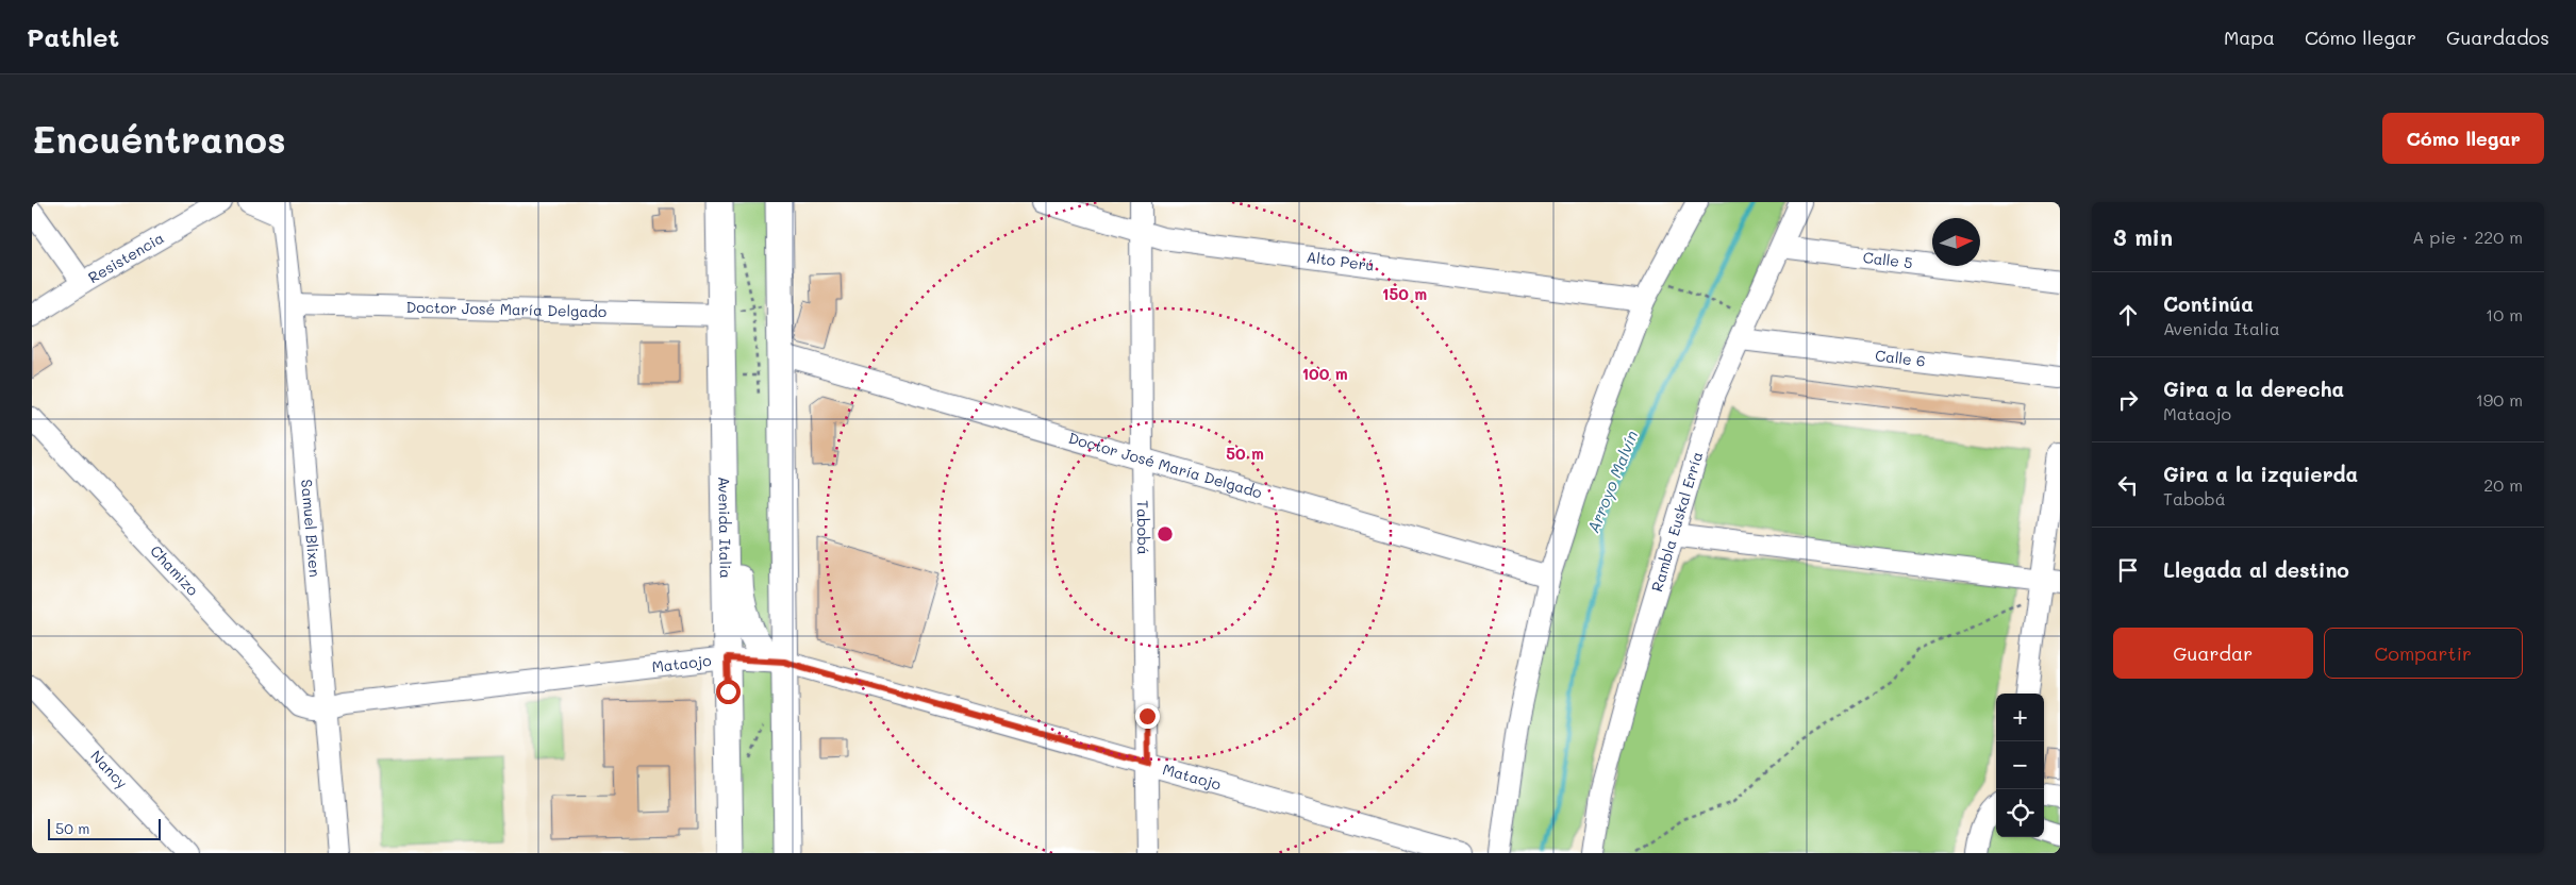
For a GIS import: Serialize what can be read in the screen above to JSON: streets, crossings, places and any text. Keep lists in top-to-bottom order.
{
  "streets": {
    "main road": ["Avenida Italia"],
    "street": [
      "Resistencia",
      "Calle 5",
      "Alto Perú",
      "Doctor José María Delgado",
      "Calle 6",
      "Rambla Euskal Erría",
      "Samuel Blixen",
      "Tabobá",
      "Chamizo",
      "Mataojo",
      "Nancy"
    ]
  },
  "crossings": [
    ["Calle 5", "Rambla Euskal Erría"],
    ["Alto Perú", "Tabobá"],
    ["Doctor José María Delgado", "Samuel Blixen"],
    ["Doctor José María Delgado", "Avenida Italia"],
    ["Doctor José María Delgado", "Tabobá"],
    ["Calle 6", "Rambla Euskal Erría"],
    ["Samuel Blixen", "Chamizo"],
    ["Samuel Blixen", "Mataojo"],
    ["Avenida Italia", "Mataojo"],
    ["Tabobá", "Mataojo"],
    ["Chamizo", "Mataojo"]
  ],
  "water": ["Arroyo Malvín"],
  "scale_bar": "50 m",
  "north": "right",
  "page": {
    "header": "Pathlet",
    "nav": ["Mapa", "Cómo llegar", "Guardados"],
    "buttons": [
      "Cómo llegar",
      ["Guardar", "Compartir"]
    ],
    "title": "Encuéntranos",
    "heading": ["3 min", "A pie · 220 m"],
    "list": [
      ["Continúa", "Avenida Italia", "10 m"],
      ["Gira a la derecha", "Mataojo", "190 m"],
      ["Gira a la izquierda", "Tabobá", "20 m"],
      "Llegada al destino"
    ],
    "map_buttons": ["+", "−"],
    "scale": "50 m"
  },
  "rings": ["150 m", "100 m", "50 m"]
}
